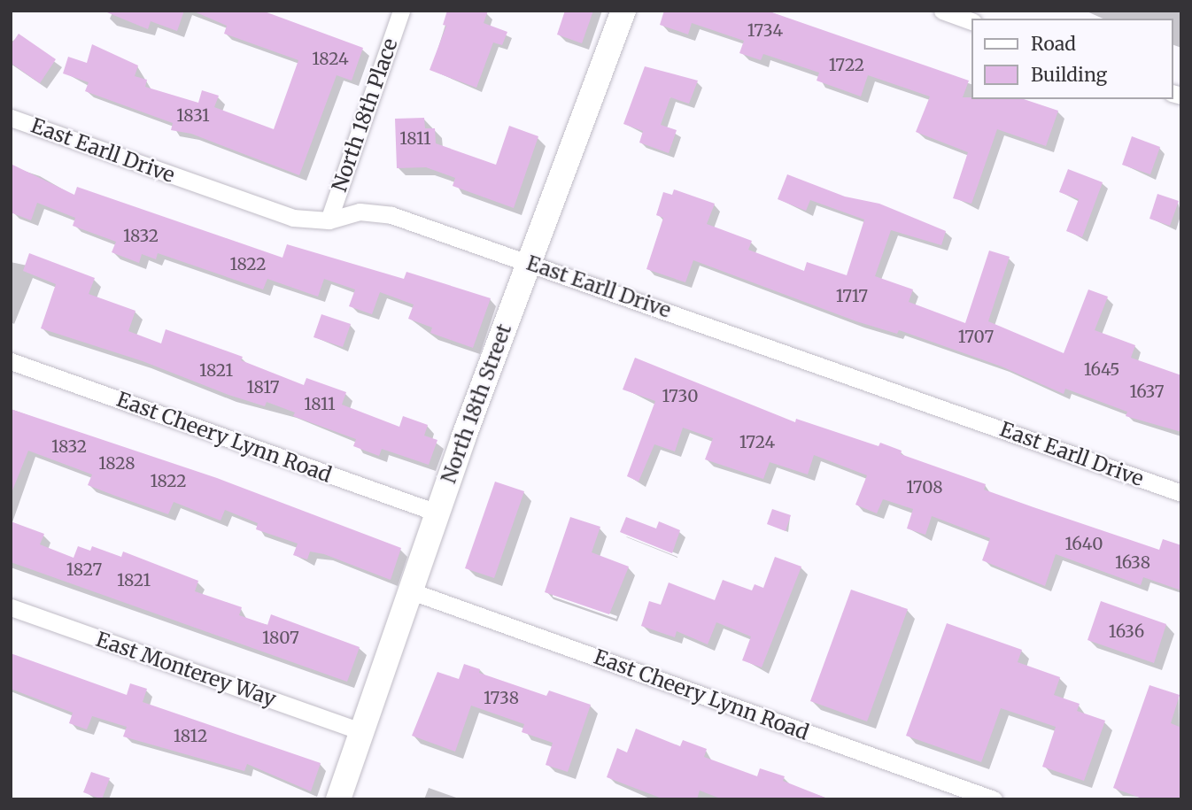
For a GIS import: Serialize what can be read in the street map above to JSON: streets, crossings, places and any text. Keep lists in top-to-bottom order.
{
  "streets": {
    "street": [
      "North 18th Place",
      "East Earll Drive",
      "North 18th Street",
      "East Cheery Lynn Road",
      "East Monterey Way"
    ]
  },
  "crossings": [
    ["North 18th Place", "East Earll Drive"],
    ["East Earll Drive", "North 18th Street"],
    ["North 18th Street", "East Cheery Lynn Road"],
    ["North 18th Street", "East Monterey Way"]
  ],
  "house_numbers": [
    "1734",
    "1824",
    "1722",
    "1831",
    "1811",
    "1832",
    "1822",
    "1717",
    "1707",
    "1645",
    "1821",
    "1817",
    "1637",
    "1730",
    "1811",
    "1724",
    "1832",
    "1828",
    "1822",
    "1708",
    "1640",
    "1638",
    "1827",
    "1821",
    "1636",
    "1807",
    "1738",
    "1812"
  ],
  "legend": ["Road", "Building"]
}
